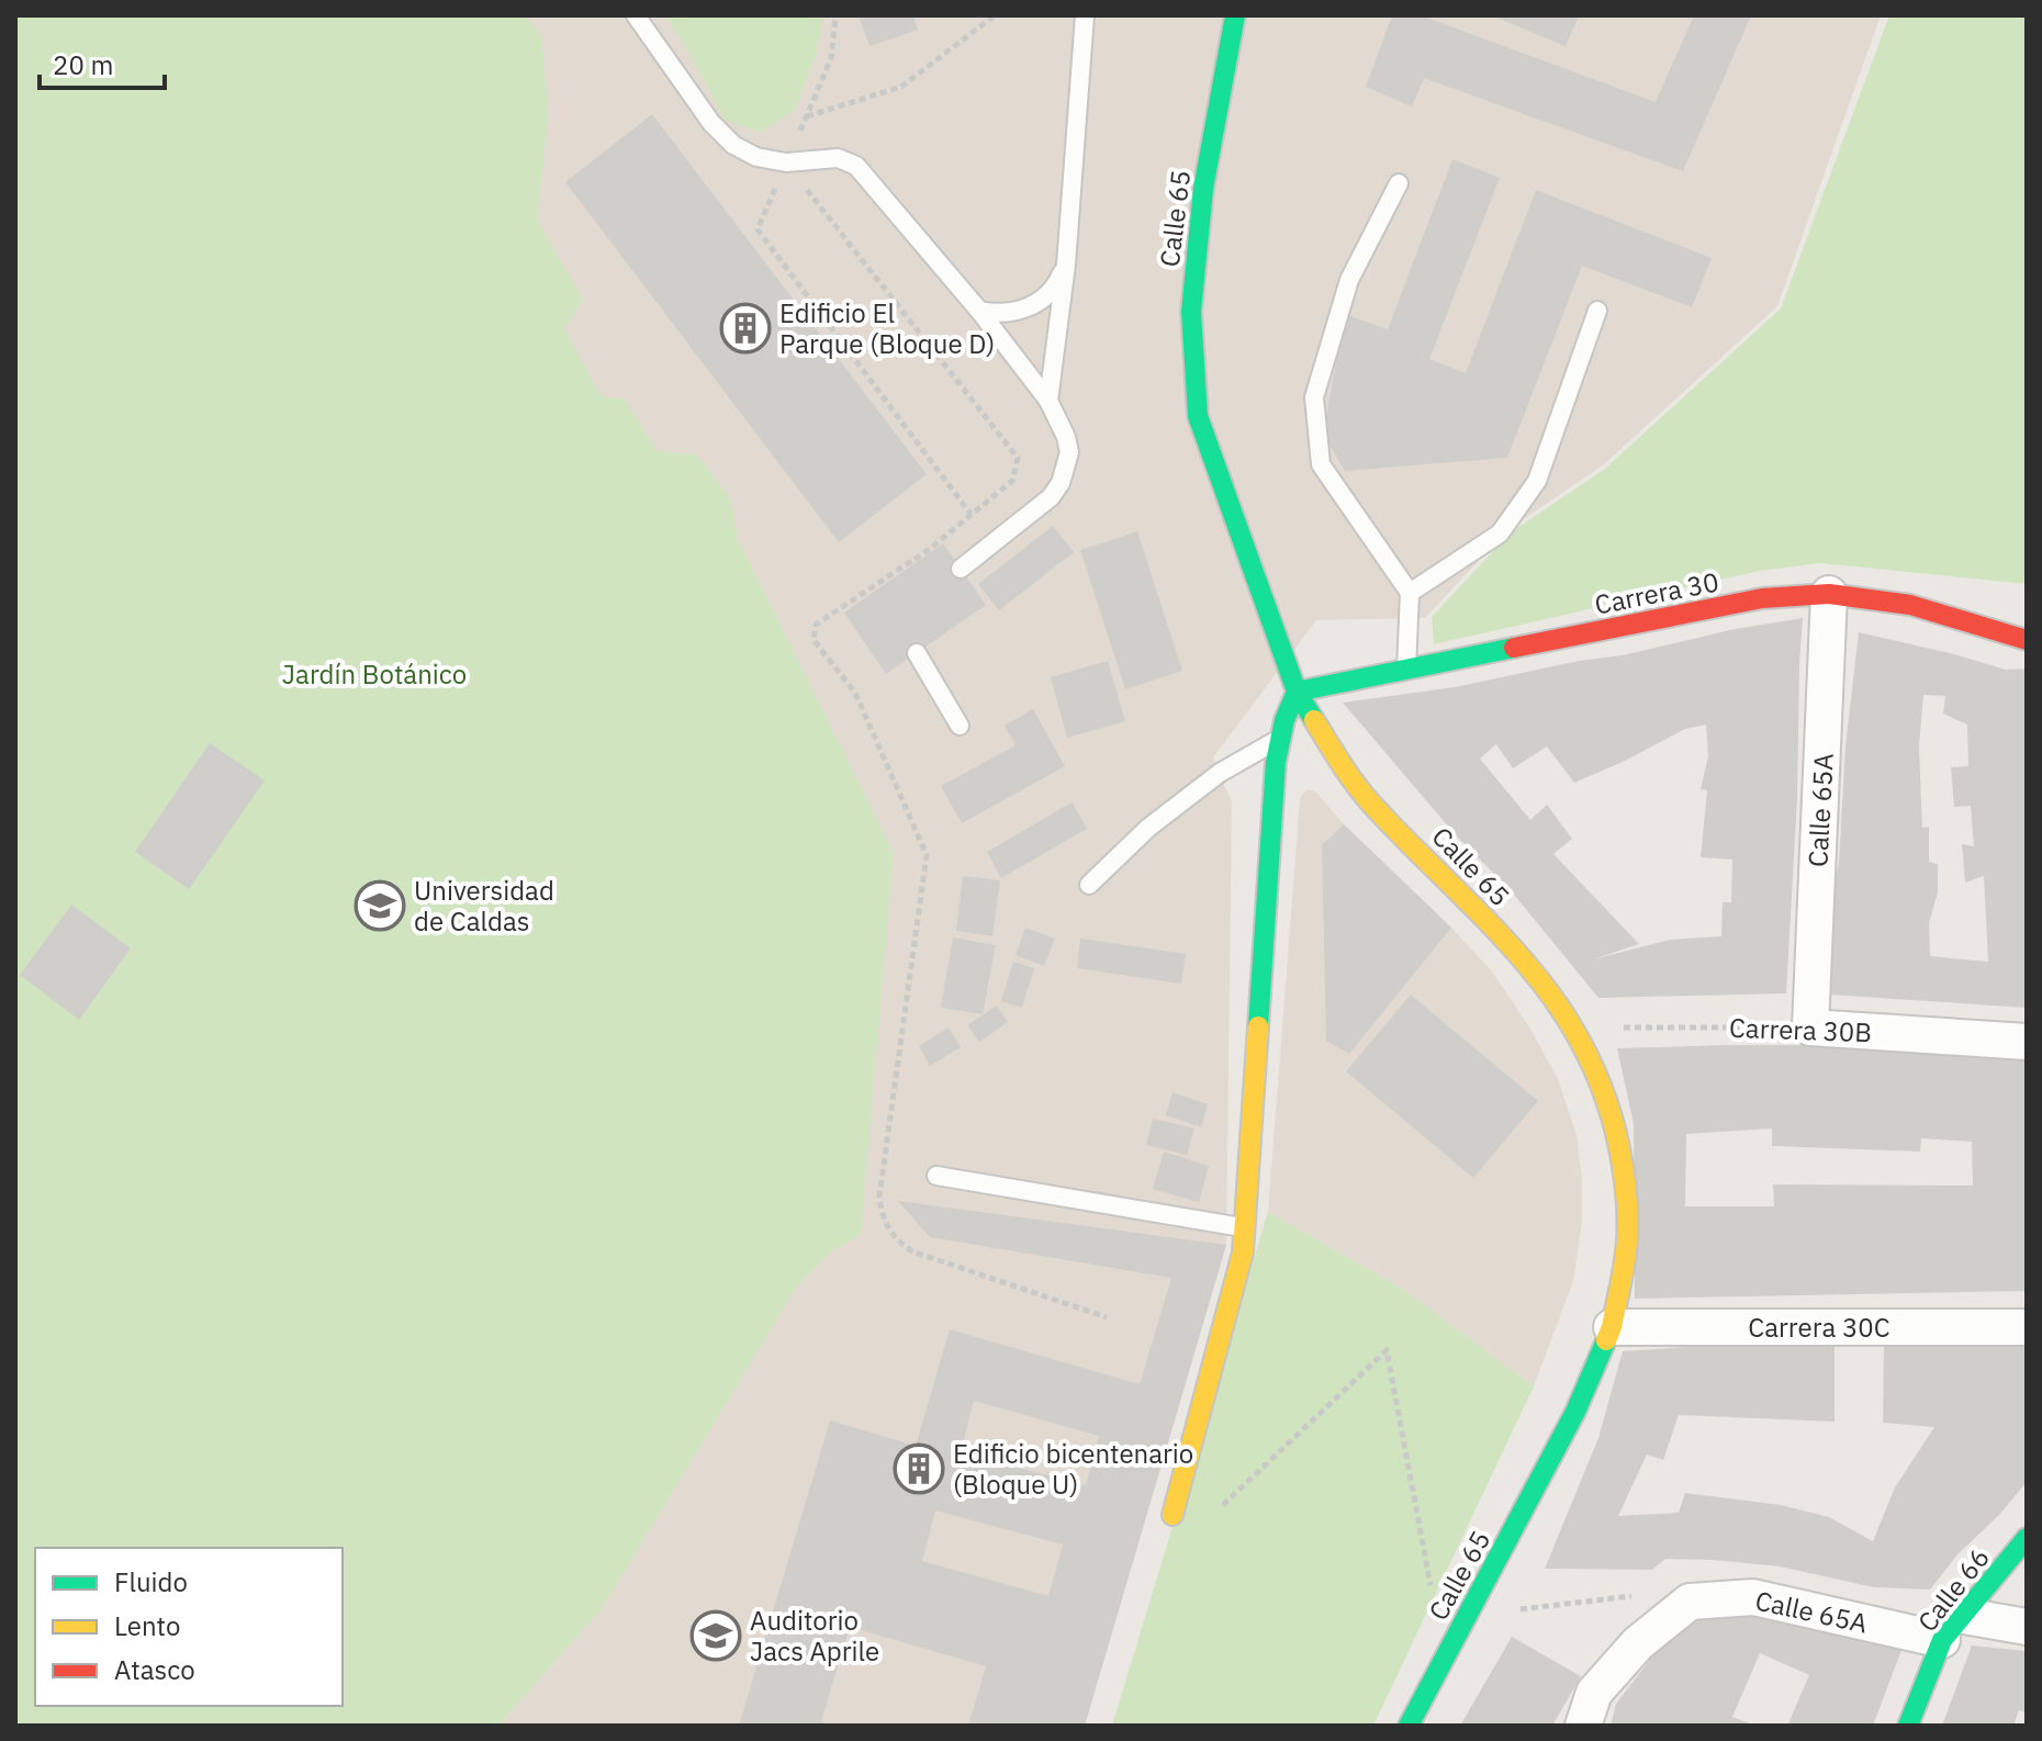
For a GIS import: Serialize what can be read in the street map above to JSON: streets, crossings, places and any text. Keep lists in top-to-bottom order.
{
  "streets": {
    "main road": ["Calle 65", "Carrera 30", "Calle 66"],
    "street": ["Calle 65A", "Carrera 30B", "Carrera 30C"]
  },
  "crossings": [
    ["Calle 65", "Carrera 30"],
    ["Calle 65", "Carrera 30B"],
    ["Calle 65", "Carrera 30C"],
    ["Carrera 30", "Calle 65A"],
    ["Calle 65A", "Carrera 30B"],
    ["Calle 65A", "Calle 66"]
  ],
  "parks": ["Jardín Botánico"],
  "places": {
    "building": ["Edificio El Parque (Bloque D)", "Edificio bicentenario (Bloque U)"],
    "school or university": ["Universidad de Caldas", "Auditorio Jacs Aprile"]
  },
  "legend": ["Fluido", "Lento", "Atasco"],
  "scale_bar": "20 m"
}
